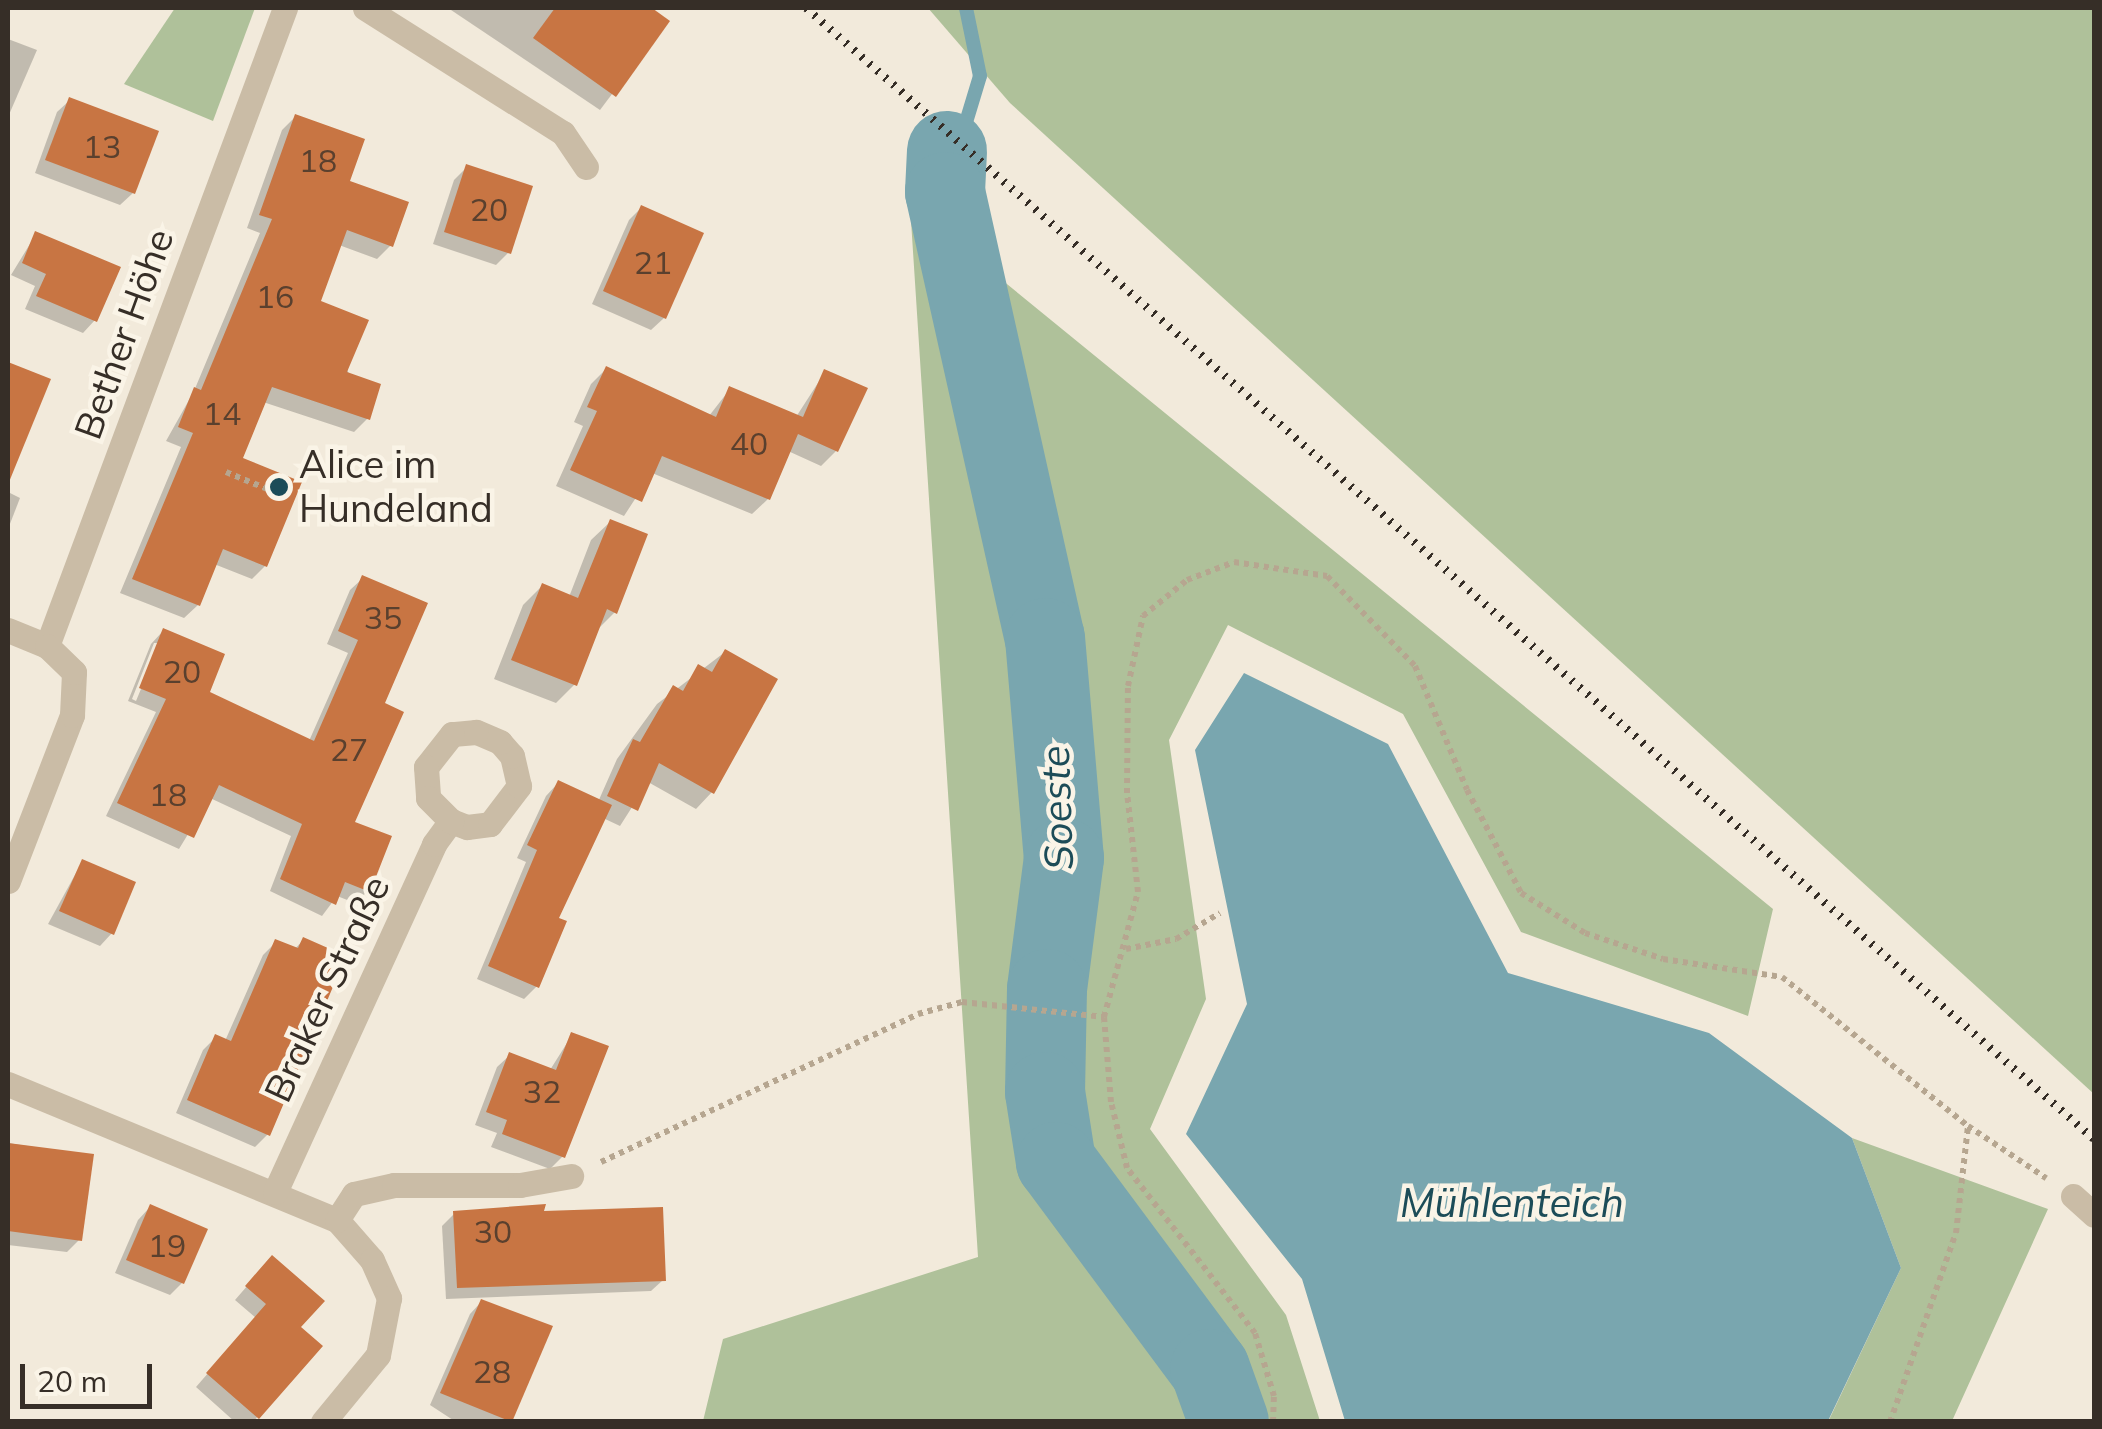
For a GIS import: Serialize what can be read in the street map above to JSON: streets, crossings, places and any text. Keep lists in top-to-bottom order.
{
  "streets": {
    "street": ["Bether Höhe", "Braker Straße"]
  },
  "water": ["Soeste", "Mühlenteich"],
  "places": ["Alice im Hundeland"],
  "house_numbers": [
    "13",
    "18",
    "20",
    "21",
    "16",
    "14",
    "40",
    "35",
    "20",
    "27",
    "18",
    "32",
    "30",
    "19",
    "28"
  ],
  "scale_bar": "20 m"
}
